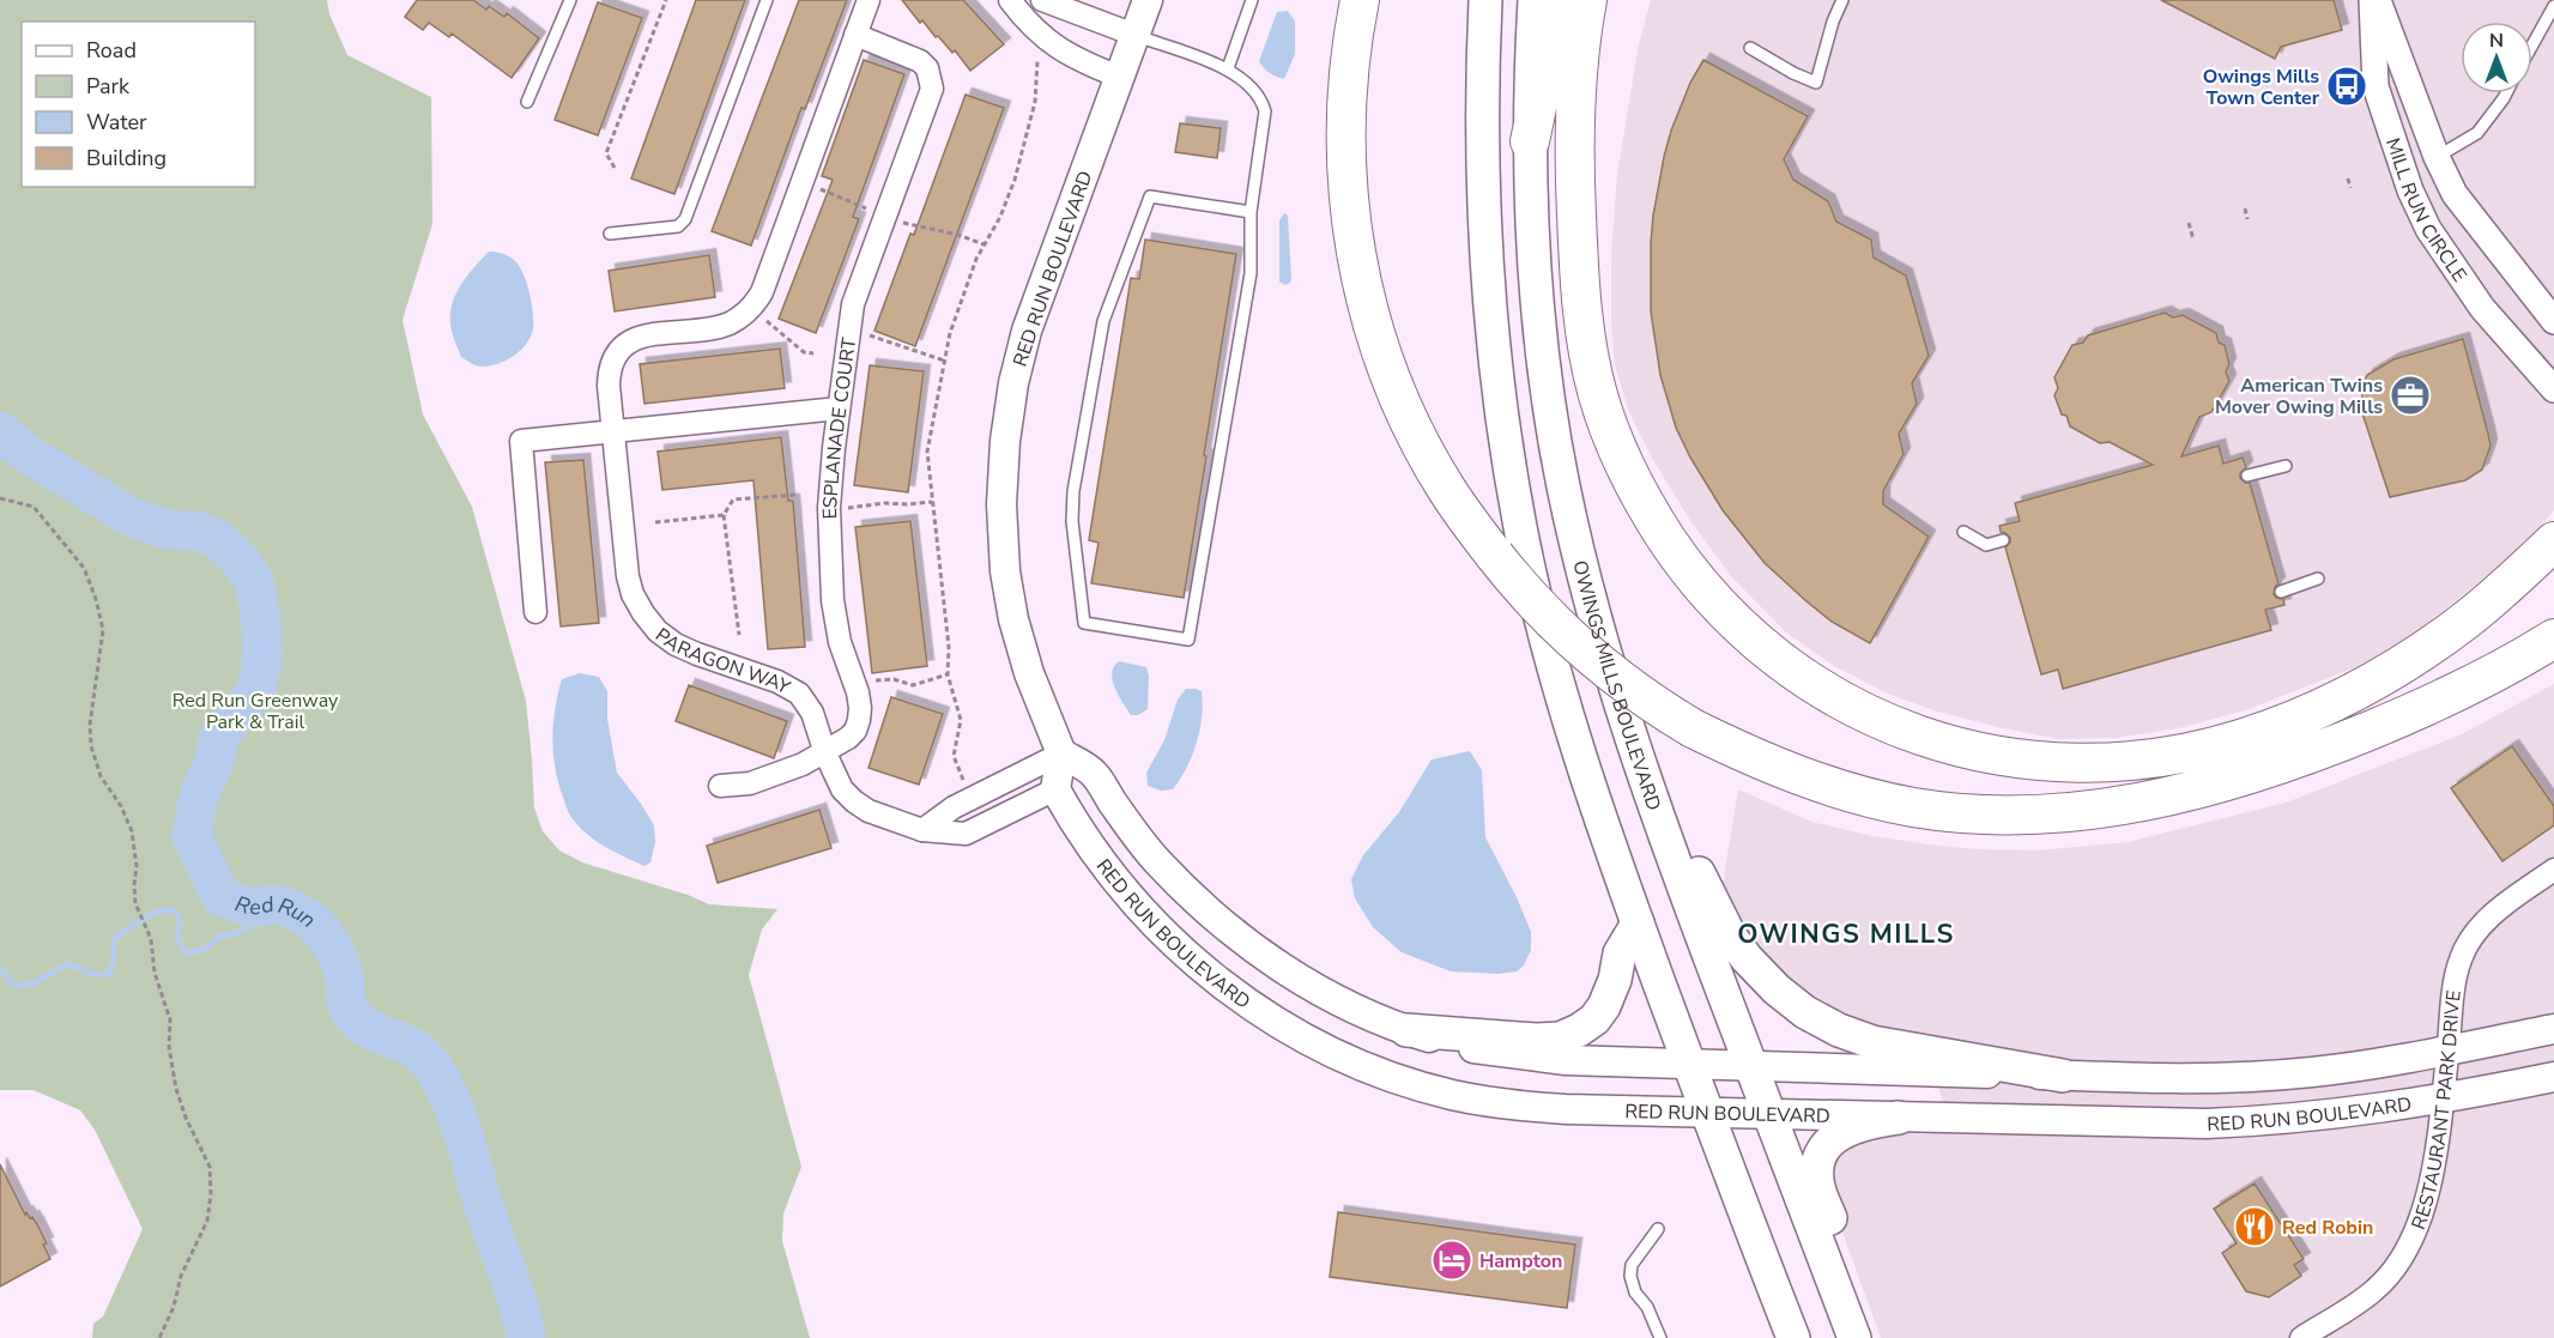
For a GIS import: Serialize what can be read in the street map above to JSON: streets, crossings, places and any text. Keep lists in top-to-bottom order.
{
  "streets": {
    "main road": ["RED RUN BOULEVARD", "OWINGS MILLS BOULEVARD"],
    "street": [
      "MILL RUN CIRCLE",
      "ESPLANADE COURT",
      "PARAGON WAY",
      "RESTAURANT PARK DRIVE"
    ]
  },
  "crossings": [
    ["RED RUN BOULEVARD", "OWINGS MILLS BOULEVARD"],
    ["RED RUN BOULEVARD", "RESTAURANT PARK DRIVE"],
    ["ESPLANADE COURT", "PARAGON WAY"]
  ],
  "districts": ["OWINGS MILLS"],
  "water": ["Red Run"],
  "parks": ["Red Run Greenway Park & Trail"],
  "places": {
    "bus stop": ["Owings Mills Town Center"],
    "office": ["American Twins Mover Owing Mills"],
    "restaurant": ["Red Robin"],
    "hotel": ["Hampton"]
  },
  "legend": [
    "Road",
    "Park",
    "Water",
    "Building"
  ],
  "north": "top"
}
